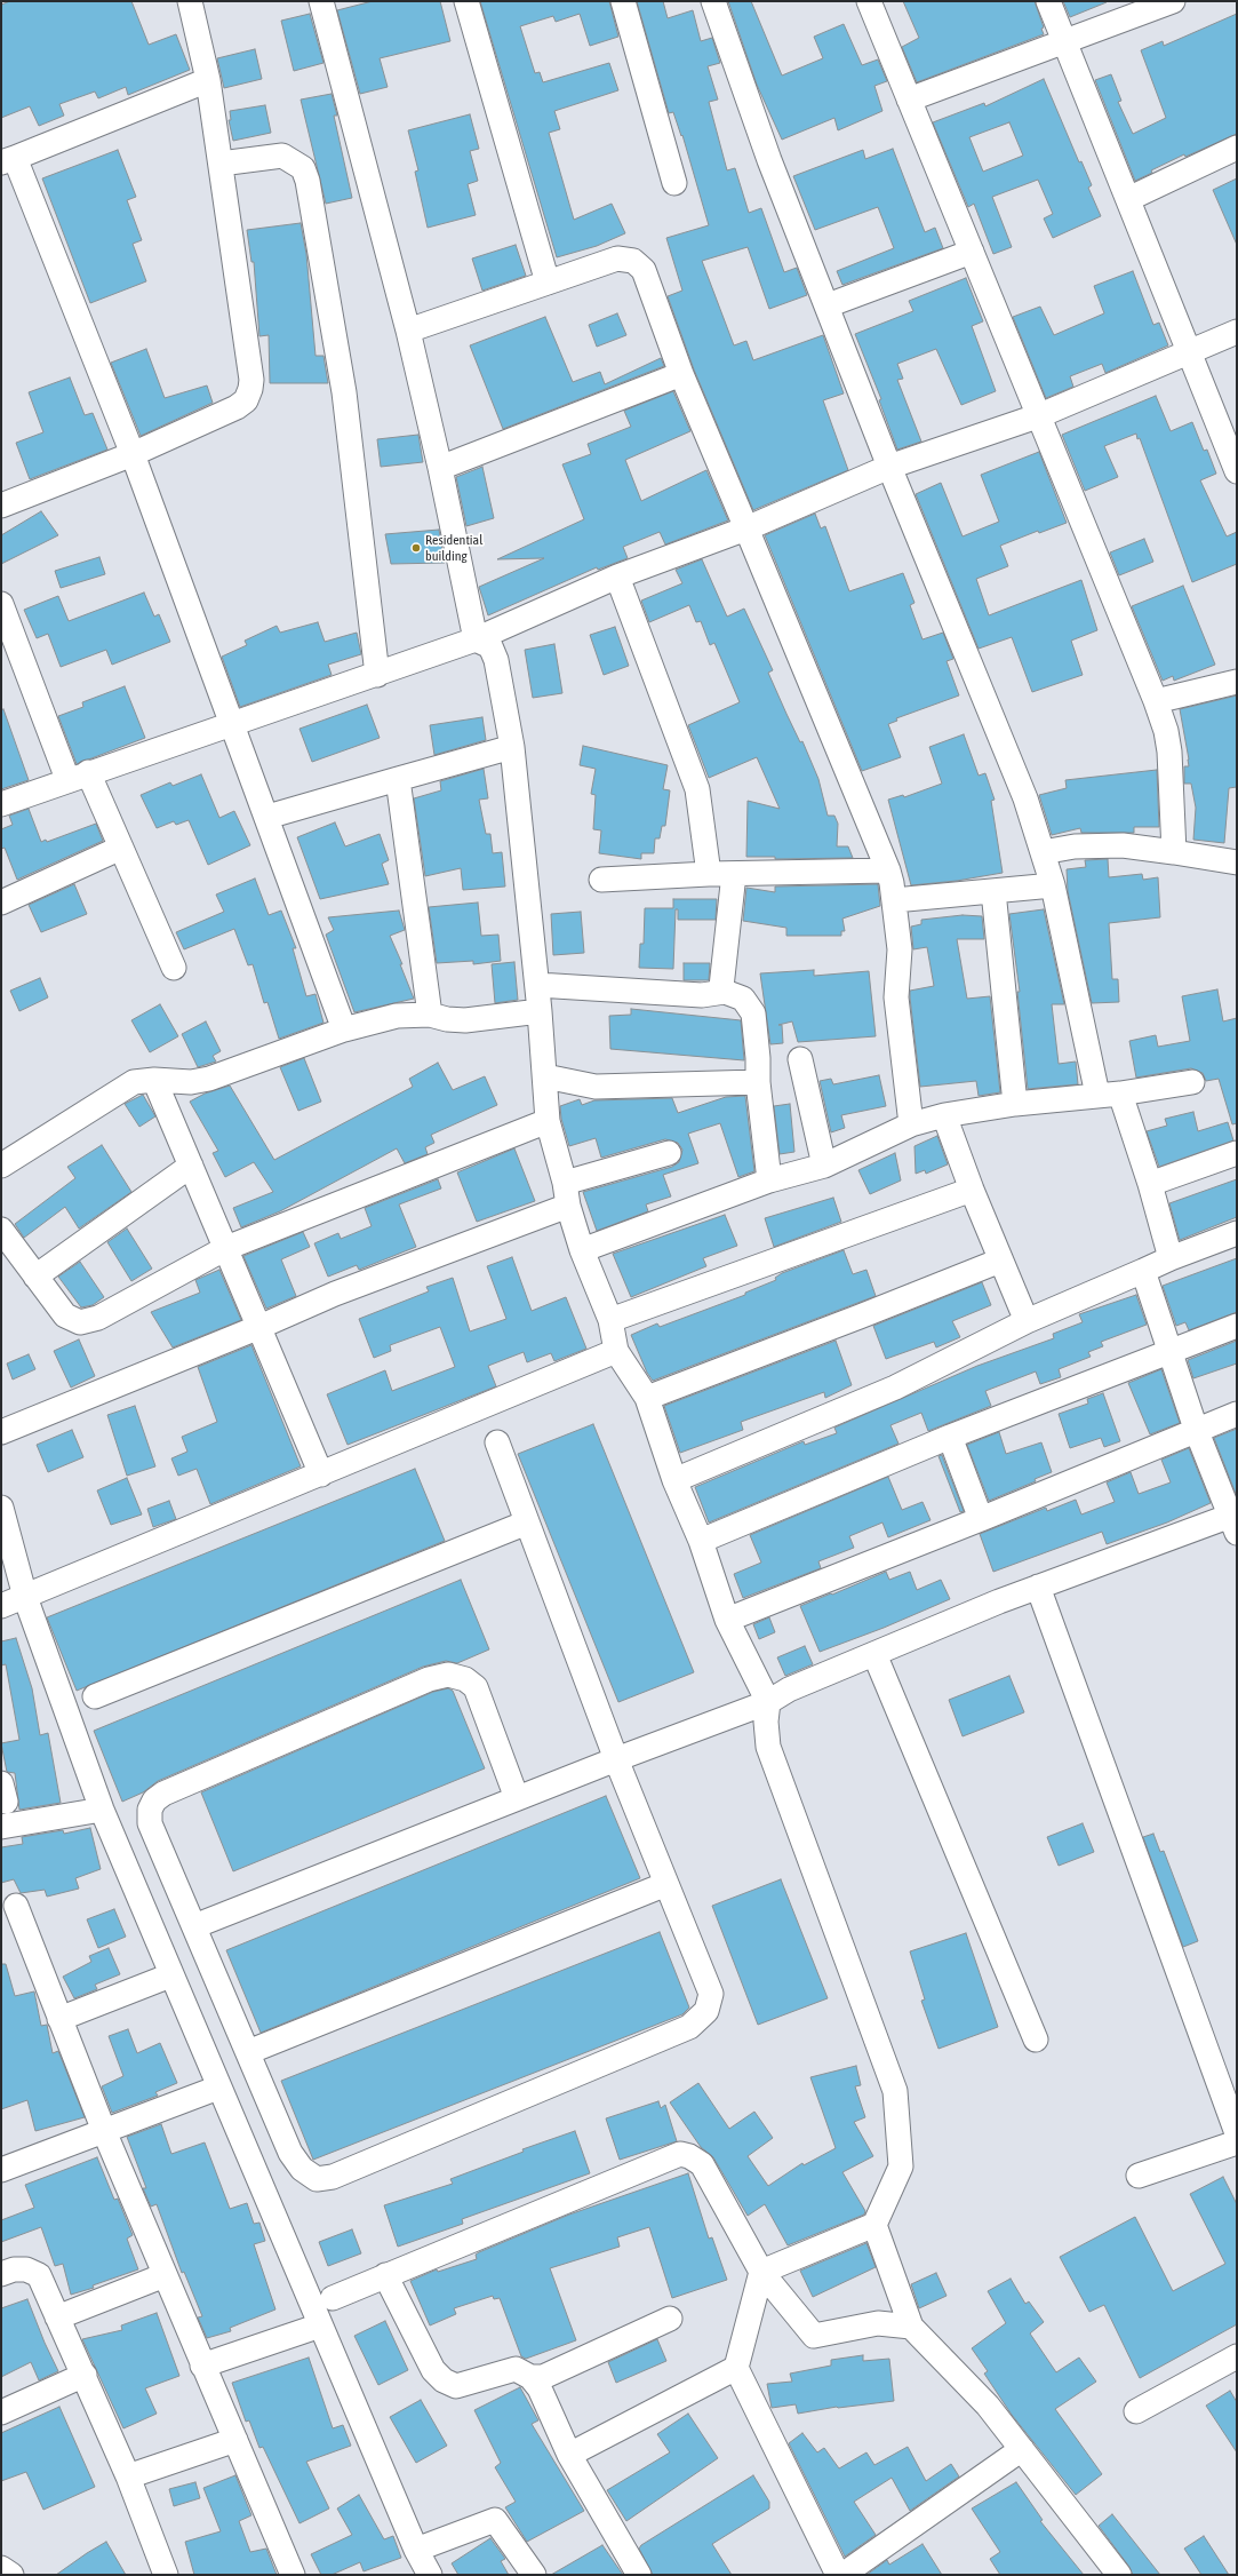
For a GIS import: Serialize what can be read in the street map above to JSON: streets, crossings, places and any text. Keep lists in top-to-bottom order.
{
  "places": ["Residential building"]
}
